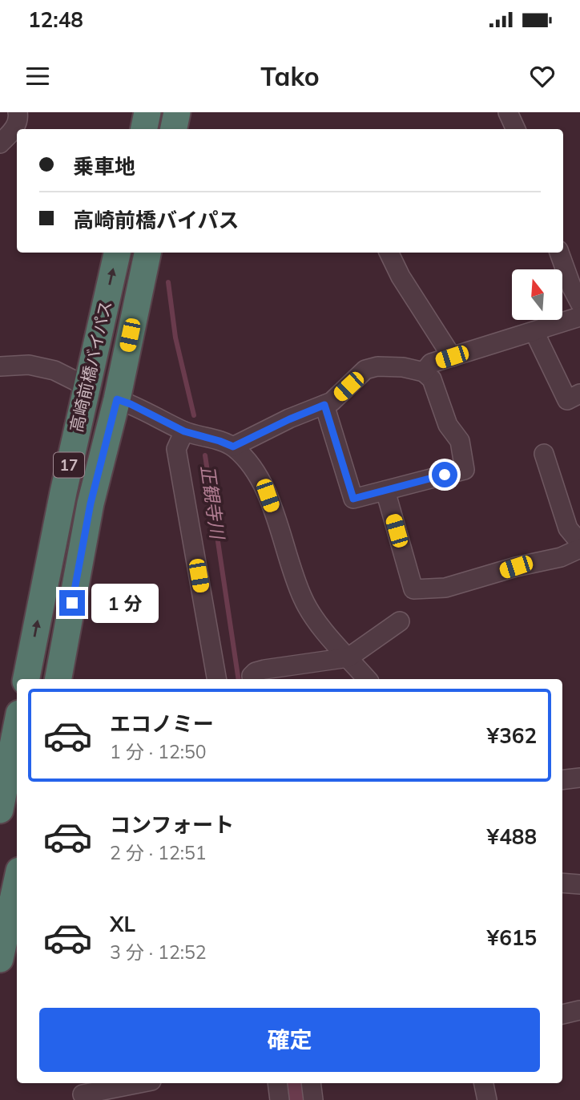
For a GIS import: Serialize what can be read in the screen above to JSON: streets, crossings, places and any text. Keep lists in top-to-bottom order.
{
  "streets": {
    "highway": ["高崎前橋バイパス", "17"]
  },
  "water": ["正観寺川"],
  "north": "top",
  "page": {
    "status": "12:48",
    "header": "Tako",
    "banner": ["乗車地", "高崎前橋バイパス"],
    "bubble": "1 分",
    "list": [
      {
        "name": "エコノミー",
        "note": "1 分 · 12:50",
        "value": "¥362"
      },
      {
        "name": "コンフォート",
        "note": "2 分 · 12:51",
        "value": "¥488"
      },
      {
        "name": "XL",
        "note": "3 分 · 12:52",
        "value": "¥615"
      }
    ],
    "buttons": "確定"
  }
}
